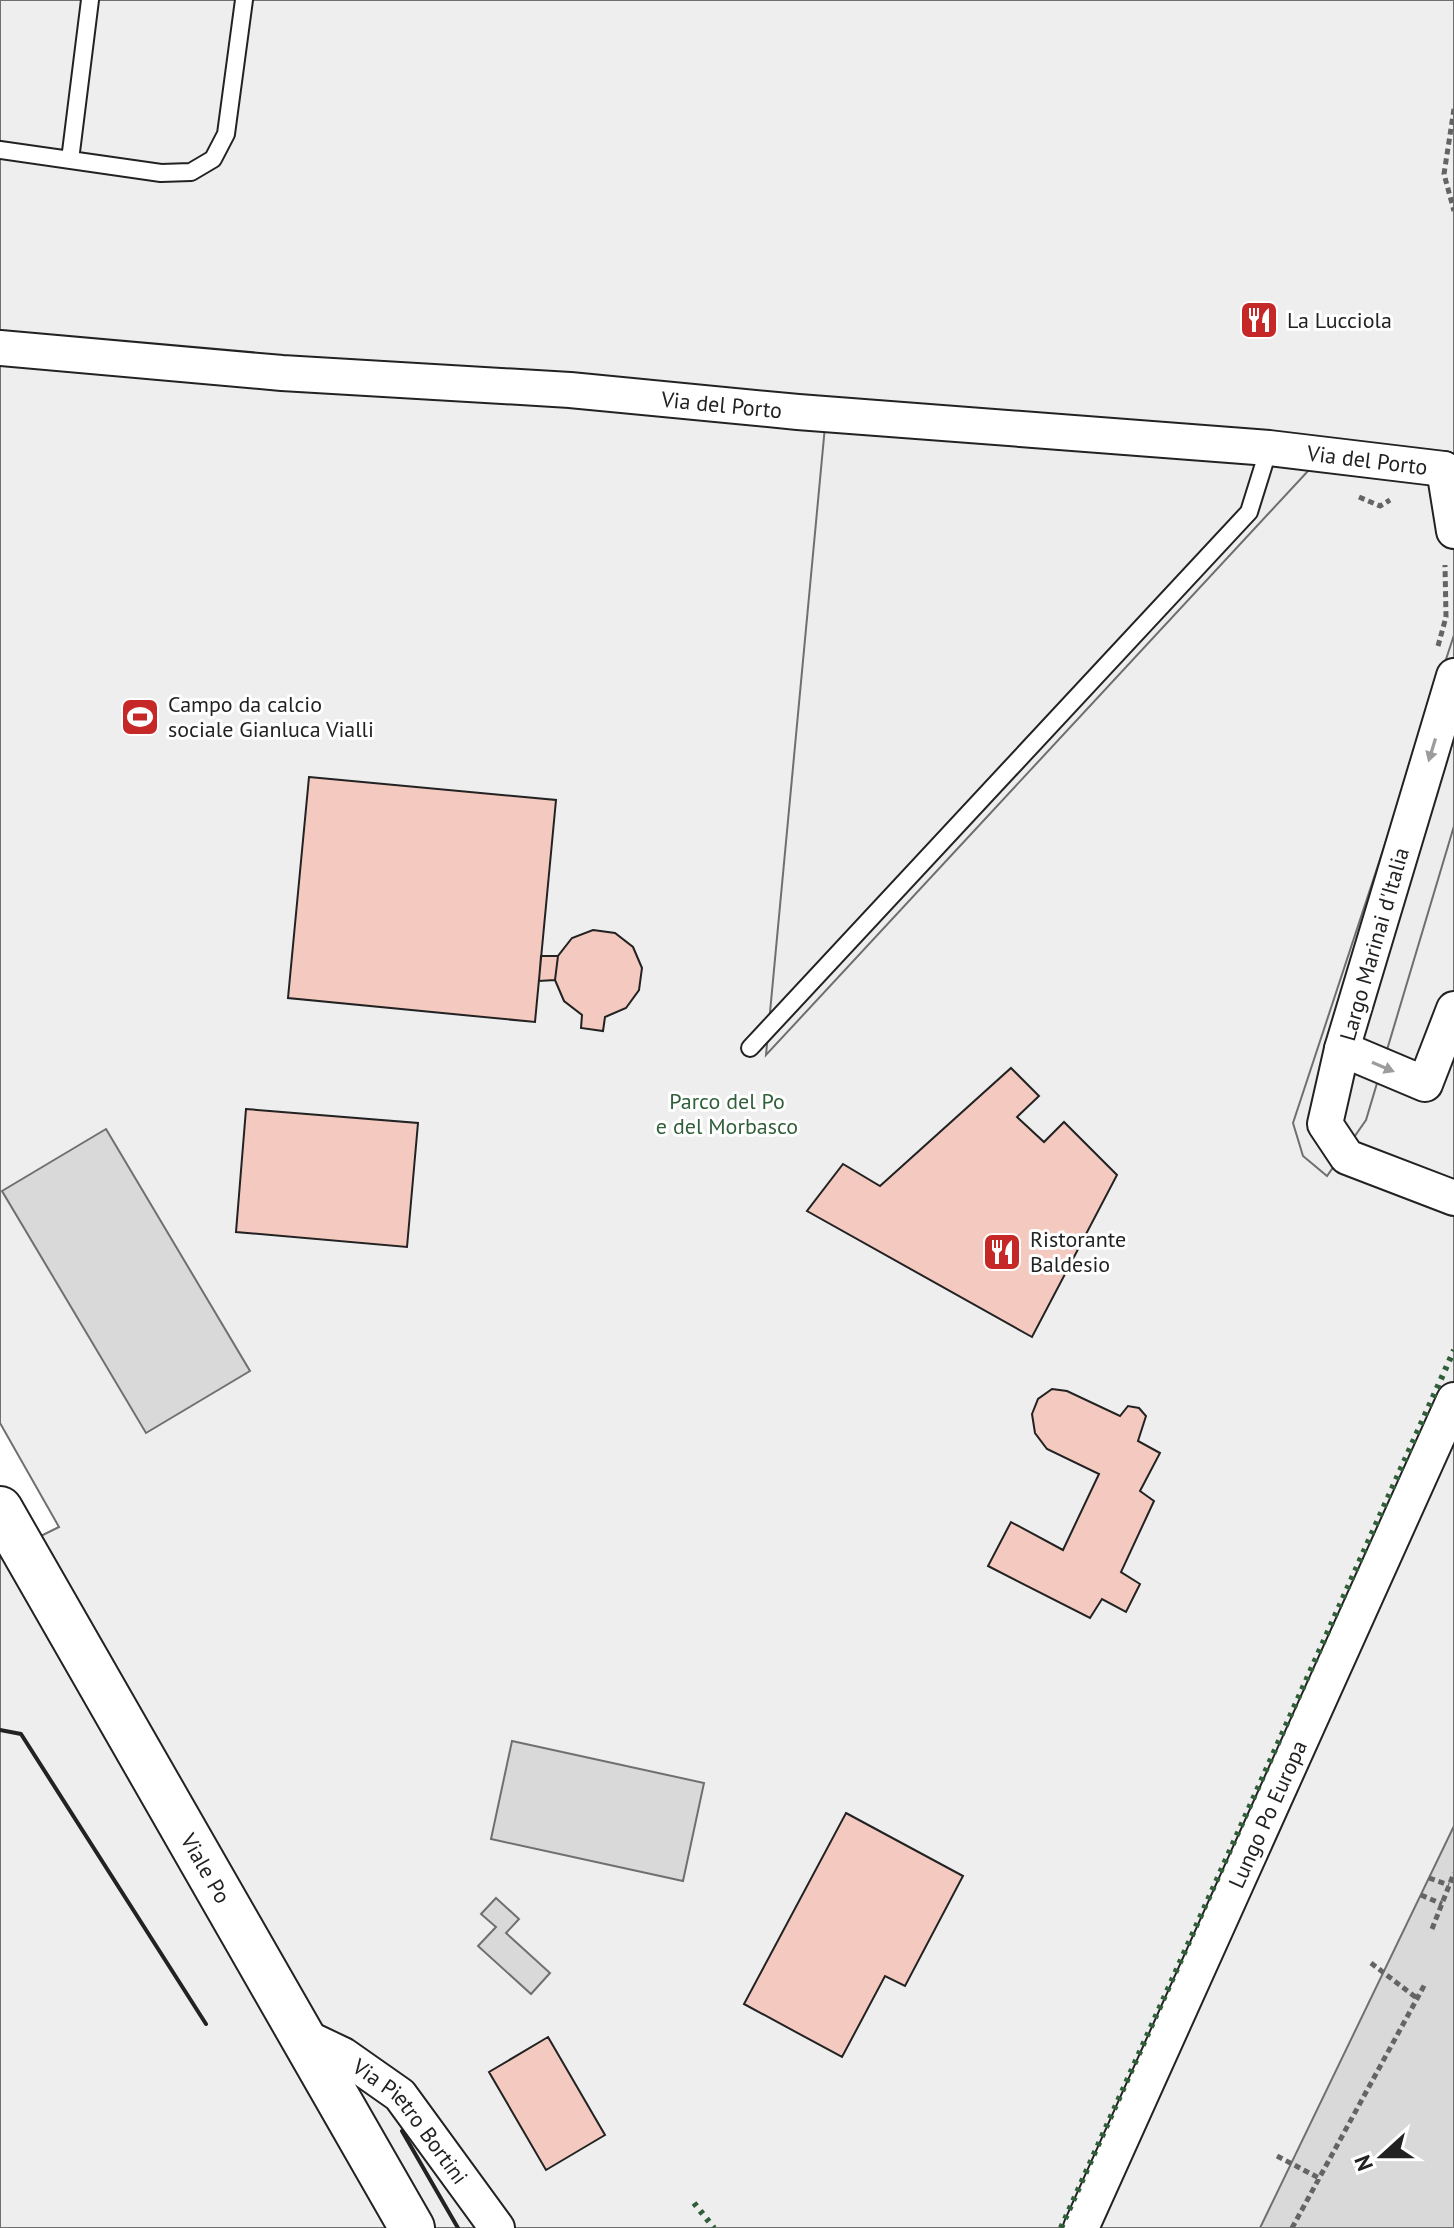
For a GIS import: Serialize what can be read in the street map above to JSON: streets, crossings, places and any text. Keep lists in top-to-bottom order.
{
  "streets": {
    "main road": ["Viale Po"],
    "street": [
      "Via del Porto",
      "Largo Marinai d'Italia",
      "Lungo Po Europa",
      "Via Pietro Bortini"
    ]
  },
  "crossings": [
    ["Viale Po", "Via Pietro Bortini"]
  ],
  "parks": ["Parco del Po e del Morbasco"],
  "places": {
    "restaurant": ["La Lucciola", "Ristorante Baldesio"],
    "sports": ["Campo da calcio sociale Gianluca Vialli"]
  },
  "north": "left"
}
